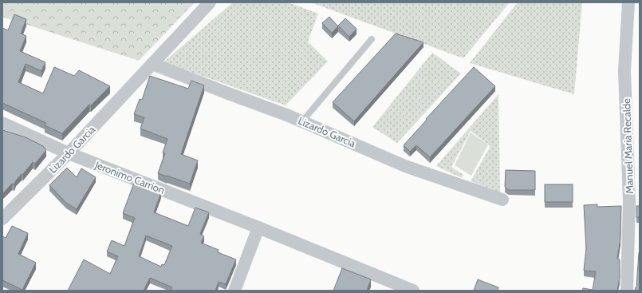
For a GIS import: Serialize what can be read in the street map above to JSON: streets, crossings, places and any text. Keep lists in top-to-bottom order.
{
  "streets": {
    "street": ["Lizardo Garcia", "Manuel Maria Recalde", "Jeronimo Carrion"]
  },
  "crossings": [
    ["Lizardo Garcia", "Jeronimo Carrion"]
  ]
}
